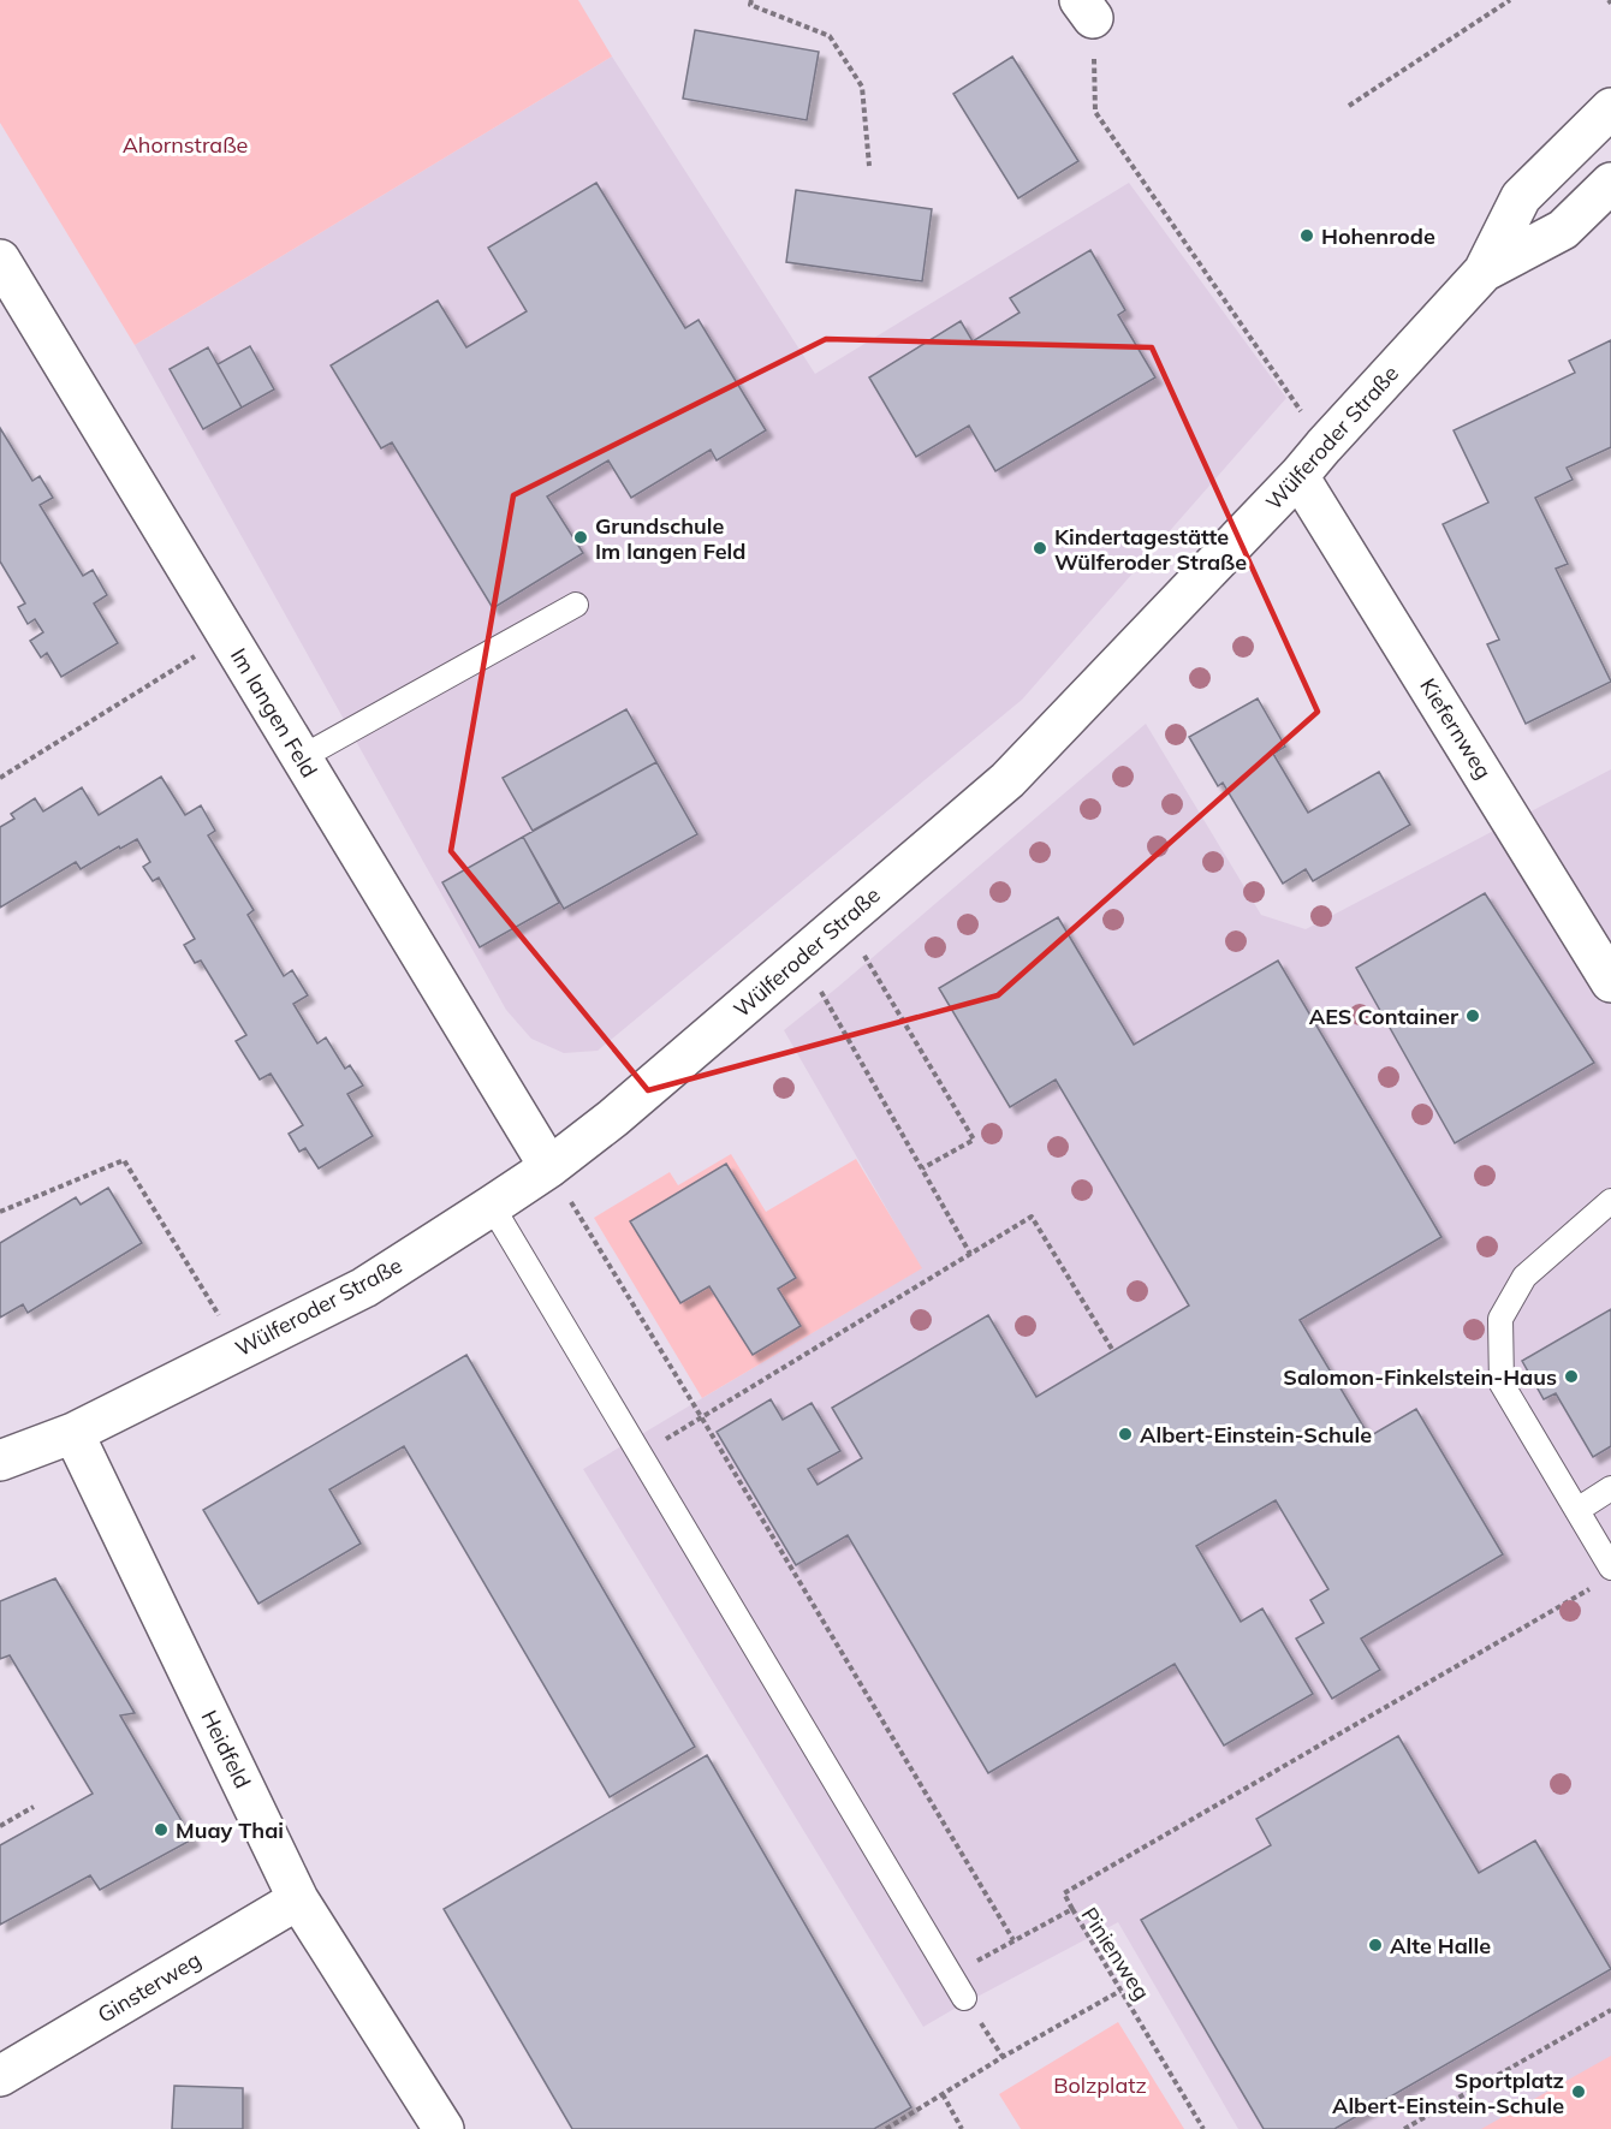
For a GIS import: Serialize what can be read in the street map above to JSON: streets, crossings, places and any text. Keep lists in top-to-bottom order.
{
  "streets": {
    "street": [
      "Wülferoder Straße",
      "Im langen Feld",
      "Kiefernweg",
      "Heidfeld",
      "Ginsterweg"
    ],
    "path": ["Pinienweg"]
  },
  "crossings": [
    ["Wülferoder Straße", "Im langen Feld"],
    ["Wülferoder Straße", "Kiefernweg"],
    ["Wülferoder Straße", "Heidfeld"],
    ["Heidfeld", "Ginsterweg"]
  ],
  "parks": ["Ahornstraße", "Bolzplatz"],
  "places": [
    "Hohenrode",
    "Grundschule Im langen Feld",
    "Kindertagestätte Wülferoder Straße",
    "AES Container",
    "Salomon-Finkelstein-Haus",
    "Albert-Einstein-Schule",
    "Muay Thai",
    "Alte Halle",
    "Sportplatz Albert-Einstein-Schule"
  ]
}
